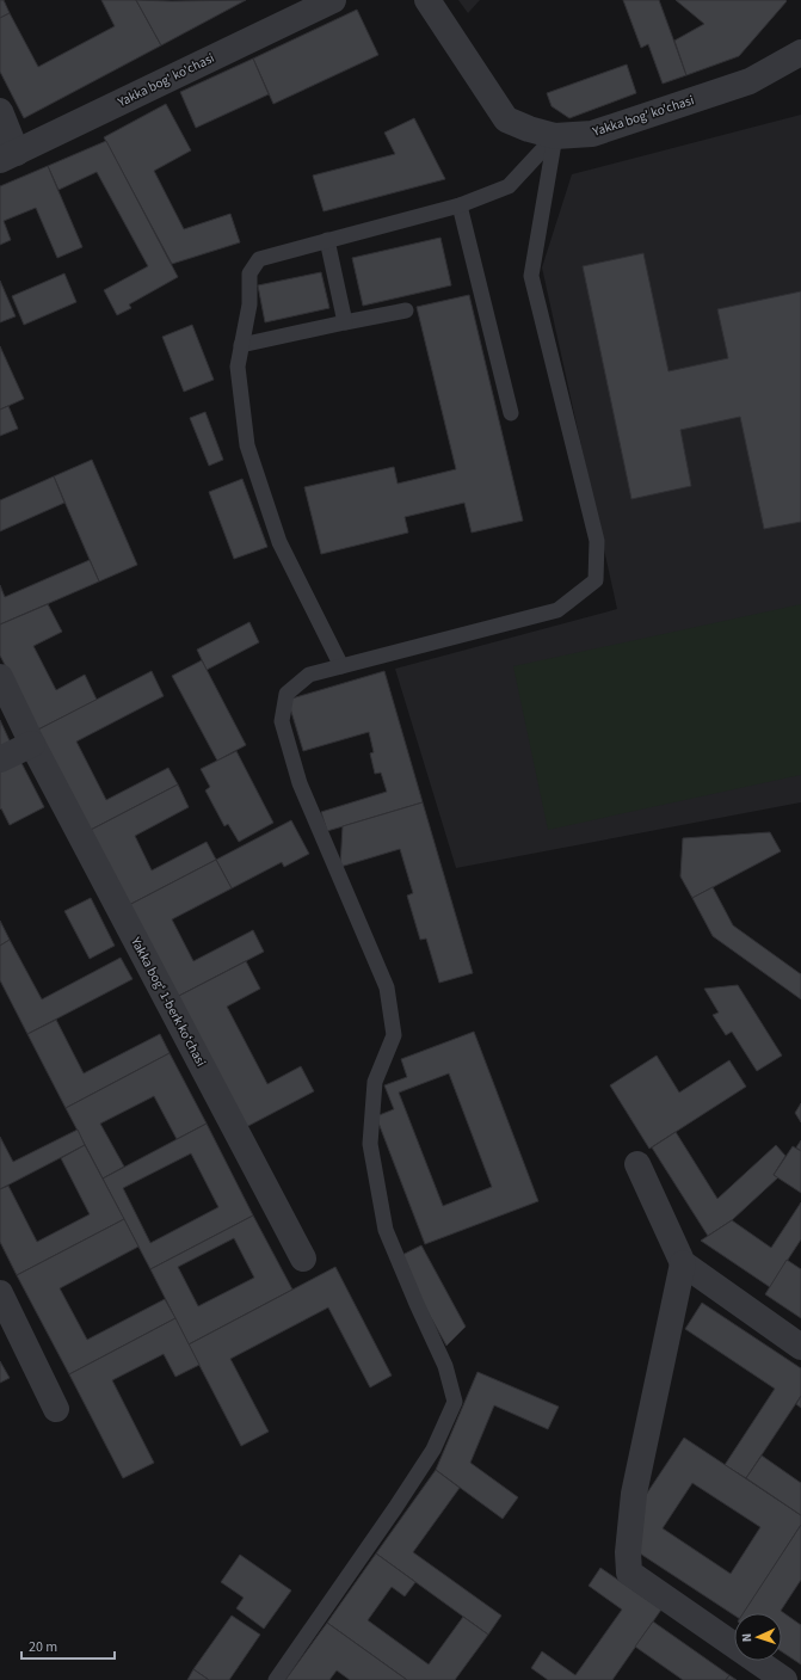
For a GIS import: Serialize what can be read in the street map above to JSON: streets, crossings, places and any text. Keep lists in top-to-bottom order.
{
  "streets": {
    "street": ["Yakka bog' ko'chasi", "Yakka bogʻ 1-berk koʻchasi"]
  },
  "scale_bar": "20 m",
  "north": "left"
}
